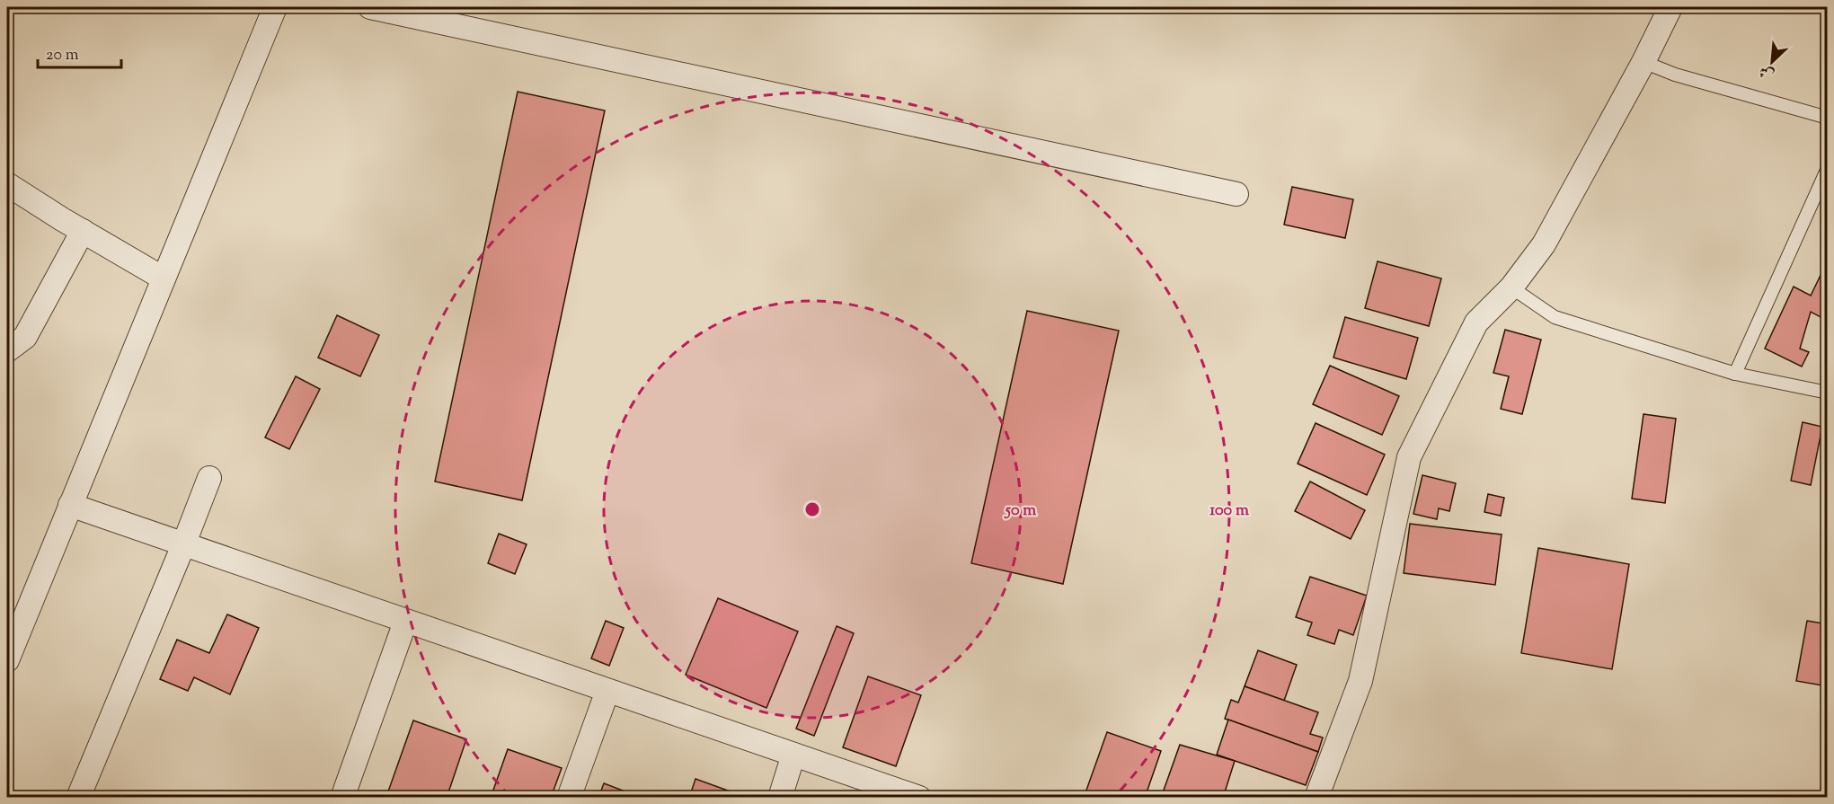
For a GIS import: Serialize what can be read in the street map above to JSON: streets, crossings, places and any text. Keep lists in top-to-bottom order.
{
  "scale_bar": "20 m",
  "north": "bottom left",
  "rings": ["50 m", "100 m"]
}
